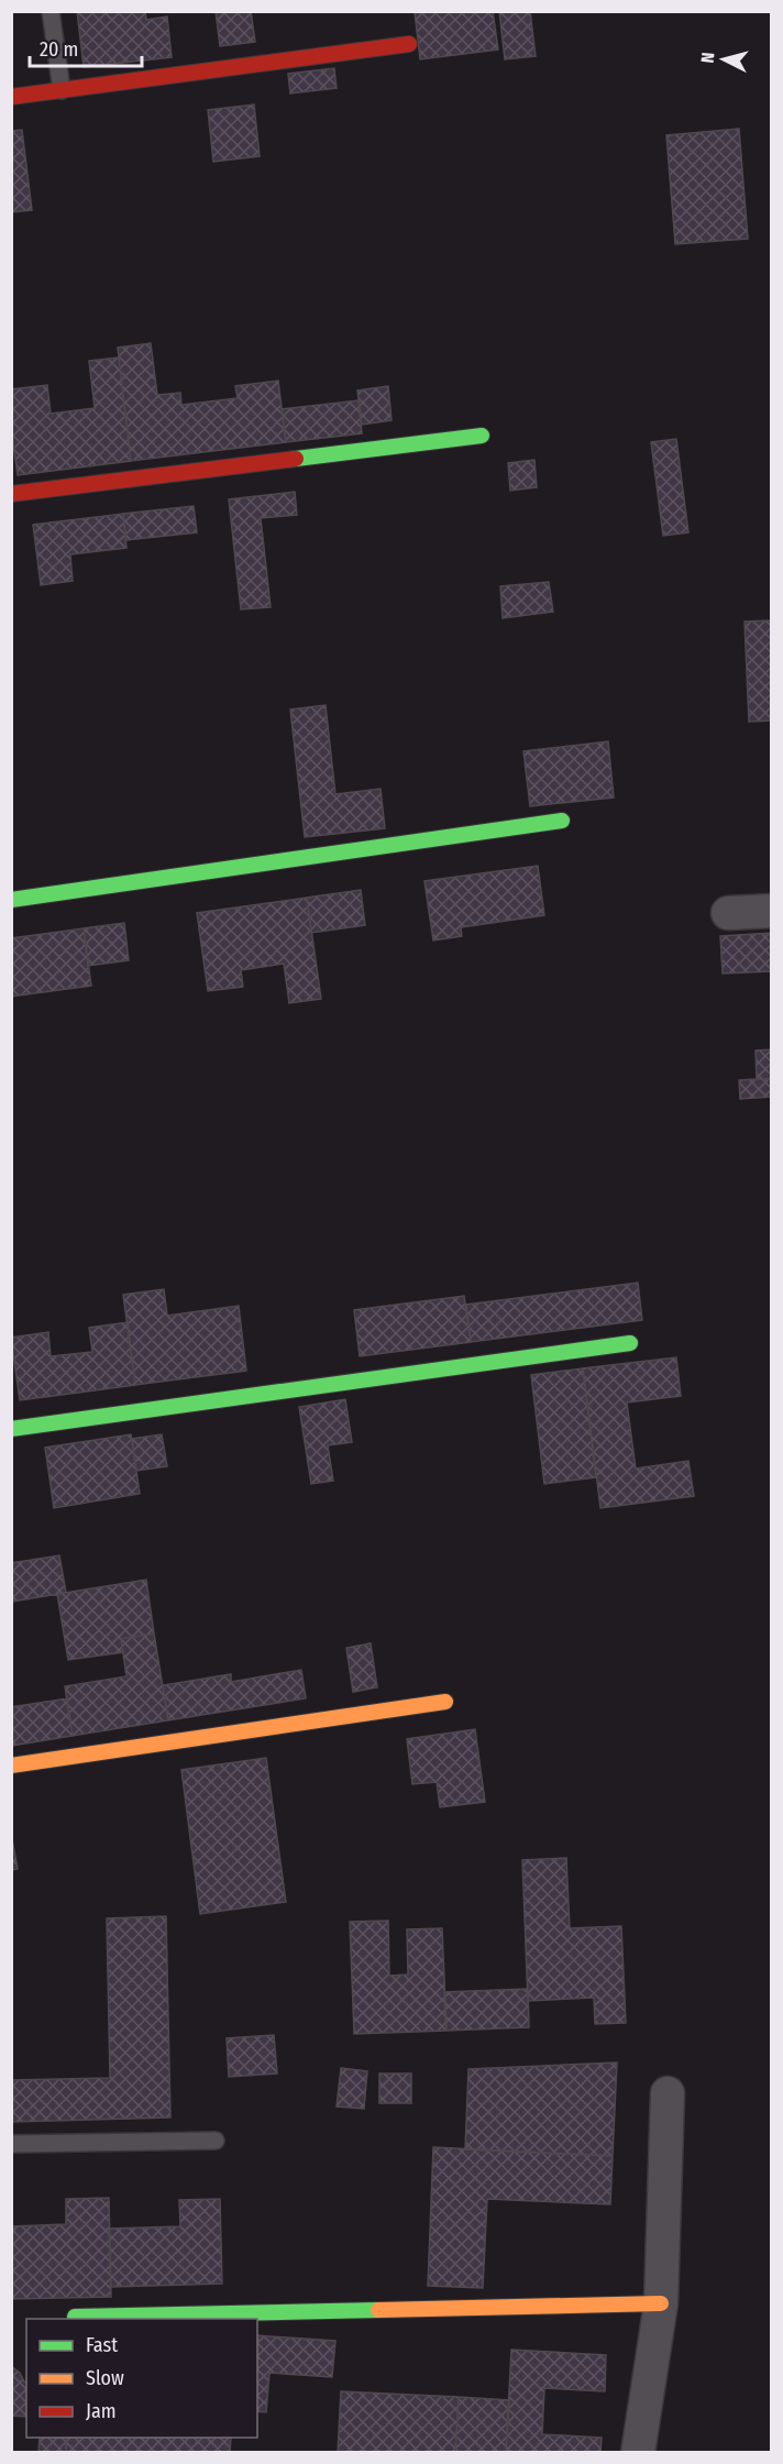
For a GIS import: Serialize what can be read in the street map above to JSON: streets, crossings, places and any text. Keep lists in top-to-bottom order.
{
  "legend": ["Fast", "Slow", "Jam"],
  "scale_bar": "20 m",
  "north": "left"
}
